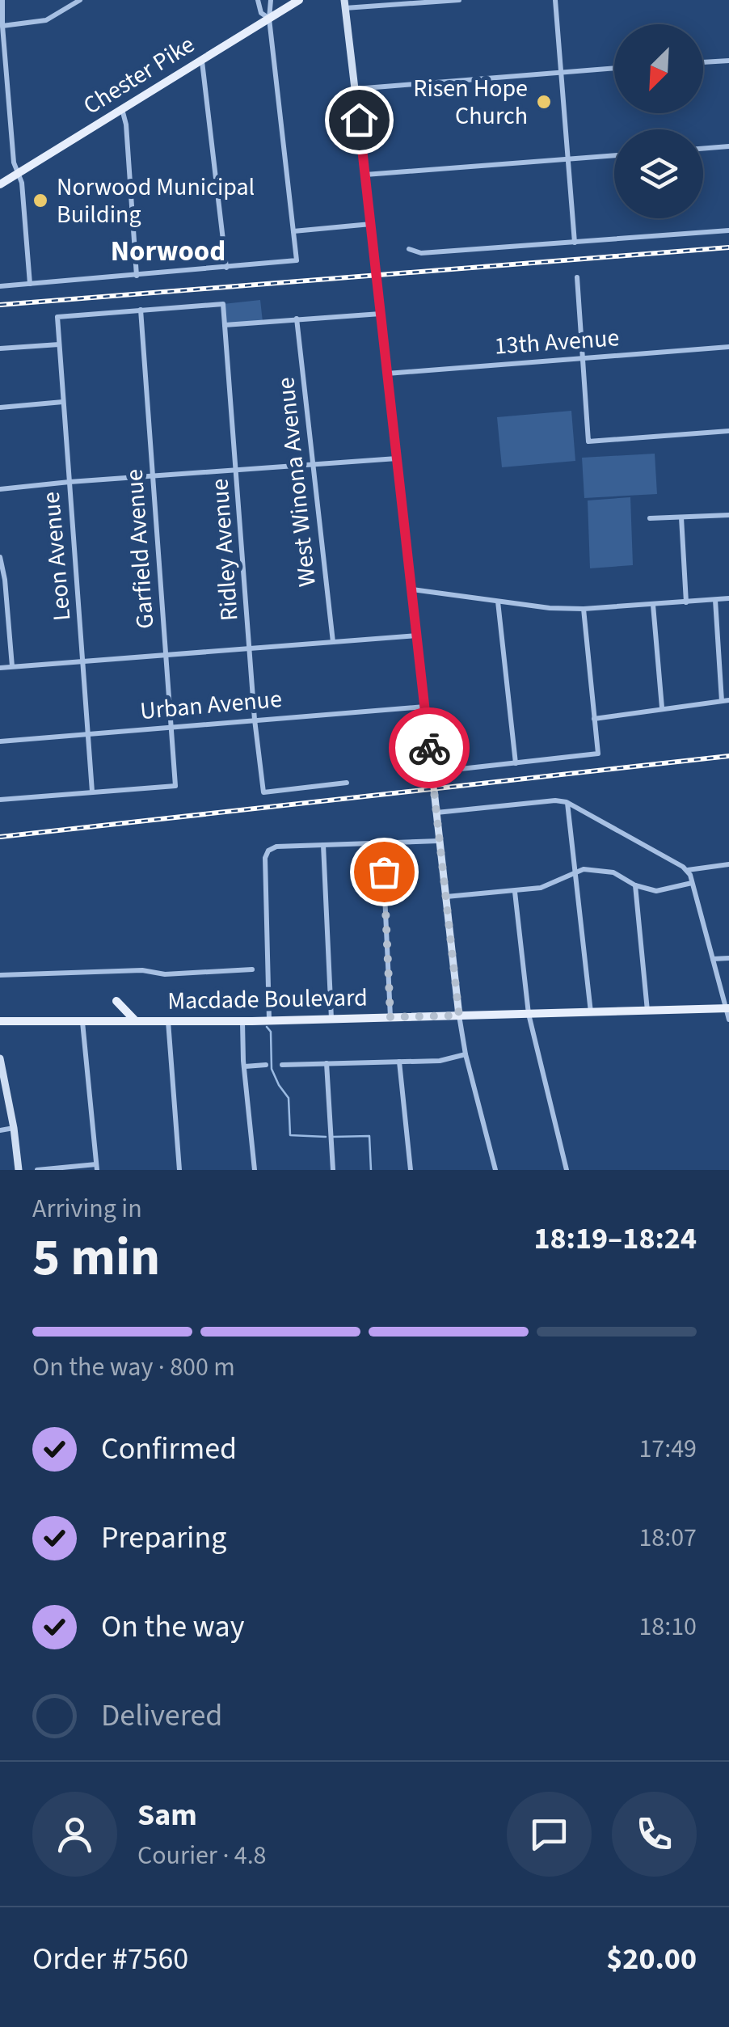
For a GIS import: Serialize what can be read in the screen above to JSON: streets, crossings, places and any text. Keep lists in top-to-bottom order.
{
  "streets": {
    "main road": ["Chester Pike", "Macdade Boulevard"],
    "street": [
      "13th Avenue",
      "West Winona Avenue",
      "Garfield Avenue",
      "Ridley Avenue",
      "Leon Avenue",
      "Urban Avenue"
    ]
  },
  "crossings": [
    ["Garfield Avenue", "Ridley Avenue"],
    ["Garfield Avenue", "Leon Avenue"],
    ["Garfield Avenue", "Urban Avenue"],
    ["Ridley Avenue", "Leon Avenue"],
    ["Ridley Avenue", "Urban Avenue"],
    ["Leon Avenue", "Urban Avenue"]
  ],
  "districts": ["Norwood"],
  "places": ["Risen Hope Church", "Norwood Municipal Building"],
  "north": "bottom left",
  "page": {
    "heading": ["5 min", "Arriving in", "18:19–18:24"],
    "panel": [
      "Sam",
      "Courier · 4.8",
      "Order #7560",
      "$20.00"
    ],
    "bar": "On the way · 800 m",
    "list": [
      ["Confirmed", "17:49"],
      ["Preparing", "18:07"],
      ["On the way", "18:10"],
      "Delivered"
    ]
  }
}
